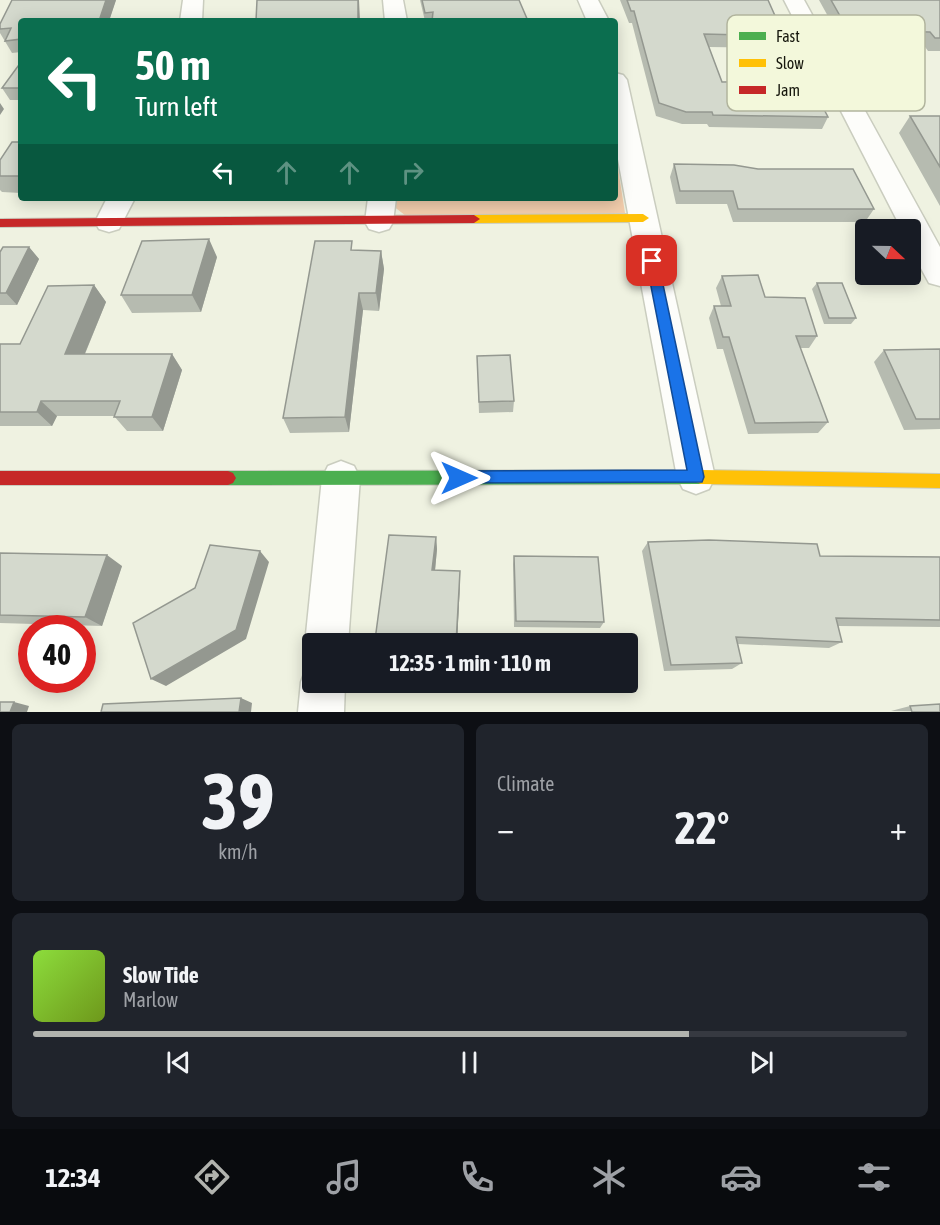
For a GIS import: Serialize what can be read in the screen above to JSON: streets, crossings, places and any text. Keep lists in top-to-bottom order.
{
  "legend": ["Fast", "Slow", "Jam"],
  "north": "right",
  "page": {
    "turn": ["50 m", "Turn left"],
    "limit": "40",
    "trip": "12:35 · 1 min · 110 m",
    "tile": [
      ["39", "km/h"],
      "Climate"
    ],
    "heat": ["−", "22°", "+"],
    "song": ["Slow Tide", "Marlow"],
    "tabs": "12:34"
  }
}
